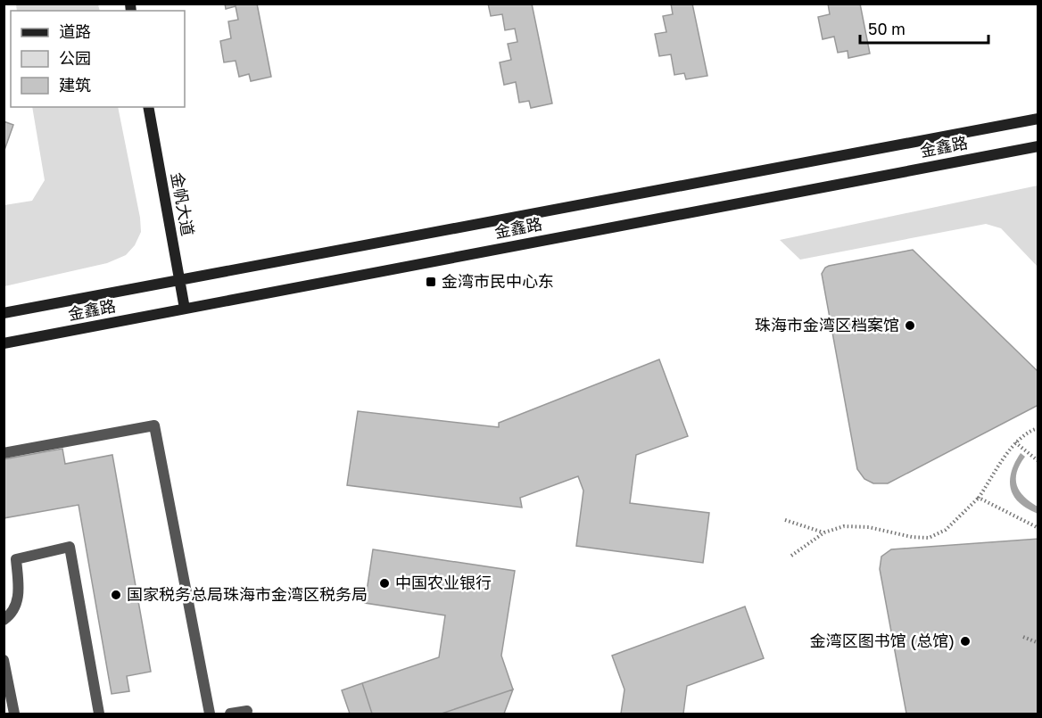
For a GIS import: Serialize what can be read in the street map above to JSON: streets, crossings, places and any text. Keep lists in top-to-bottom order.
{
  "streets": {
    "street": ["金鑫路", "金帆大道"]
  },
  "crossings": [
    ["金鑫路", "金帆大道"]
  ],
  "places": {
    "transit": ["金湾市民中心东"],
    "other": [
      "珠海市金湾区档案馆",
      "中国农业银行",
      "国家税务总局珠海市金湾区税务局",
      "金湾区图书馆 (总馆)"
    ]
  },
  "legend": ["道路", "公园", "建筑"],
  "scale_bar": "50 m"
}
